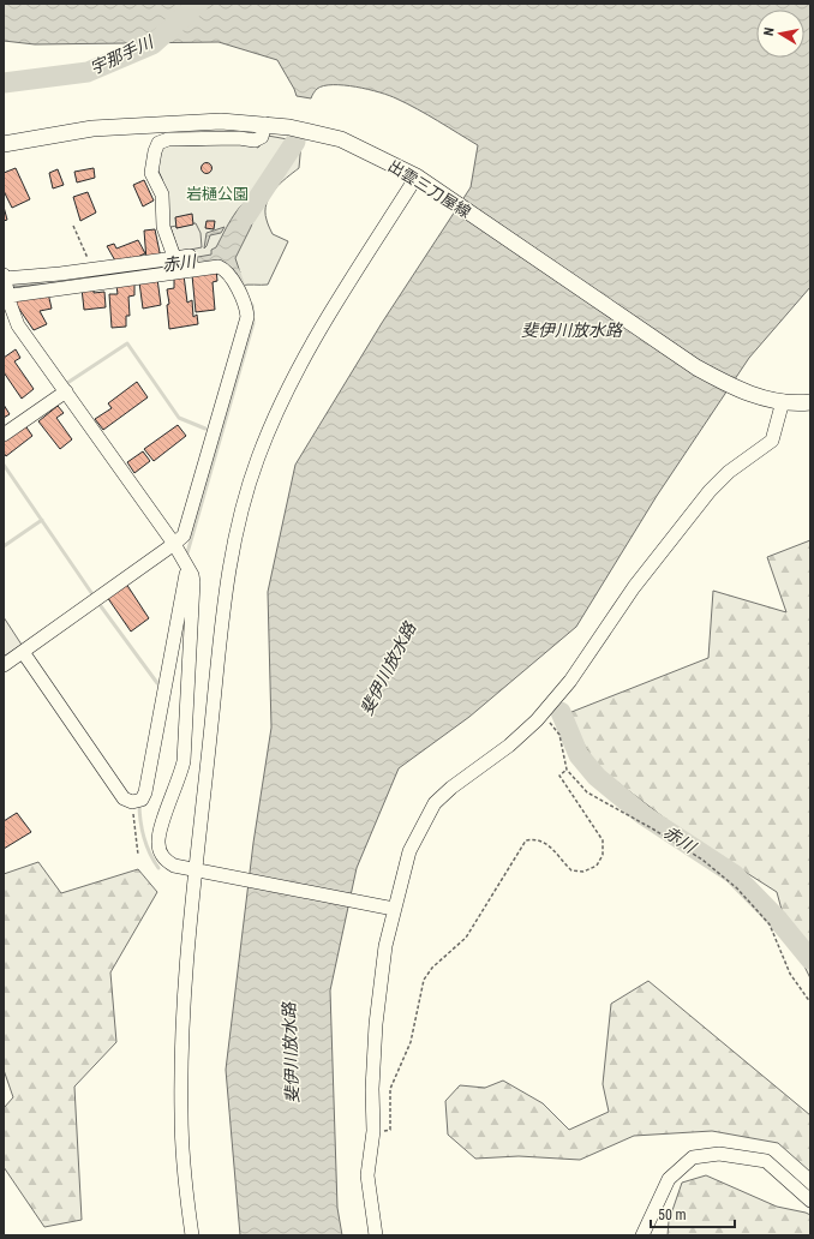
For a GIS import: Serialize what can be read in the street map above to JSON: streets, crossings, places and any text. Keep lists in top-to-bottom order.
{
  "streets": {
    "main road": ["出雲三刀屋線"]
  },
  "water": ["宇那手川", "赤川", "斐伊川放水路"],
  "parks": ["岩樋公園"],
  "scale_bar": "50 m",
  "north": "left"
}
